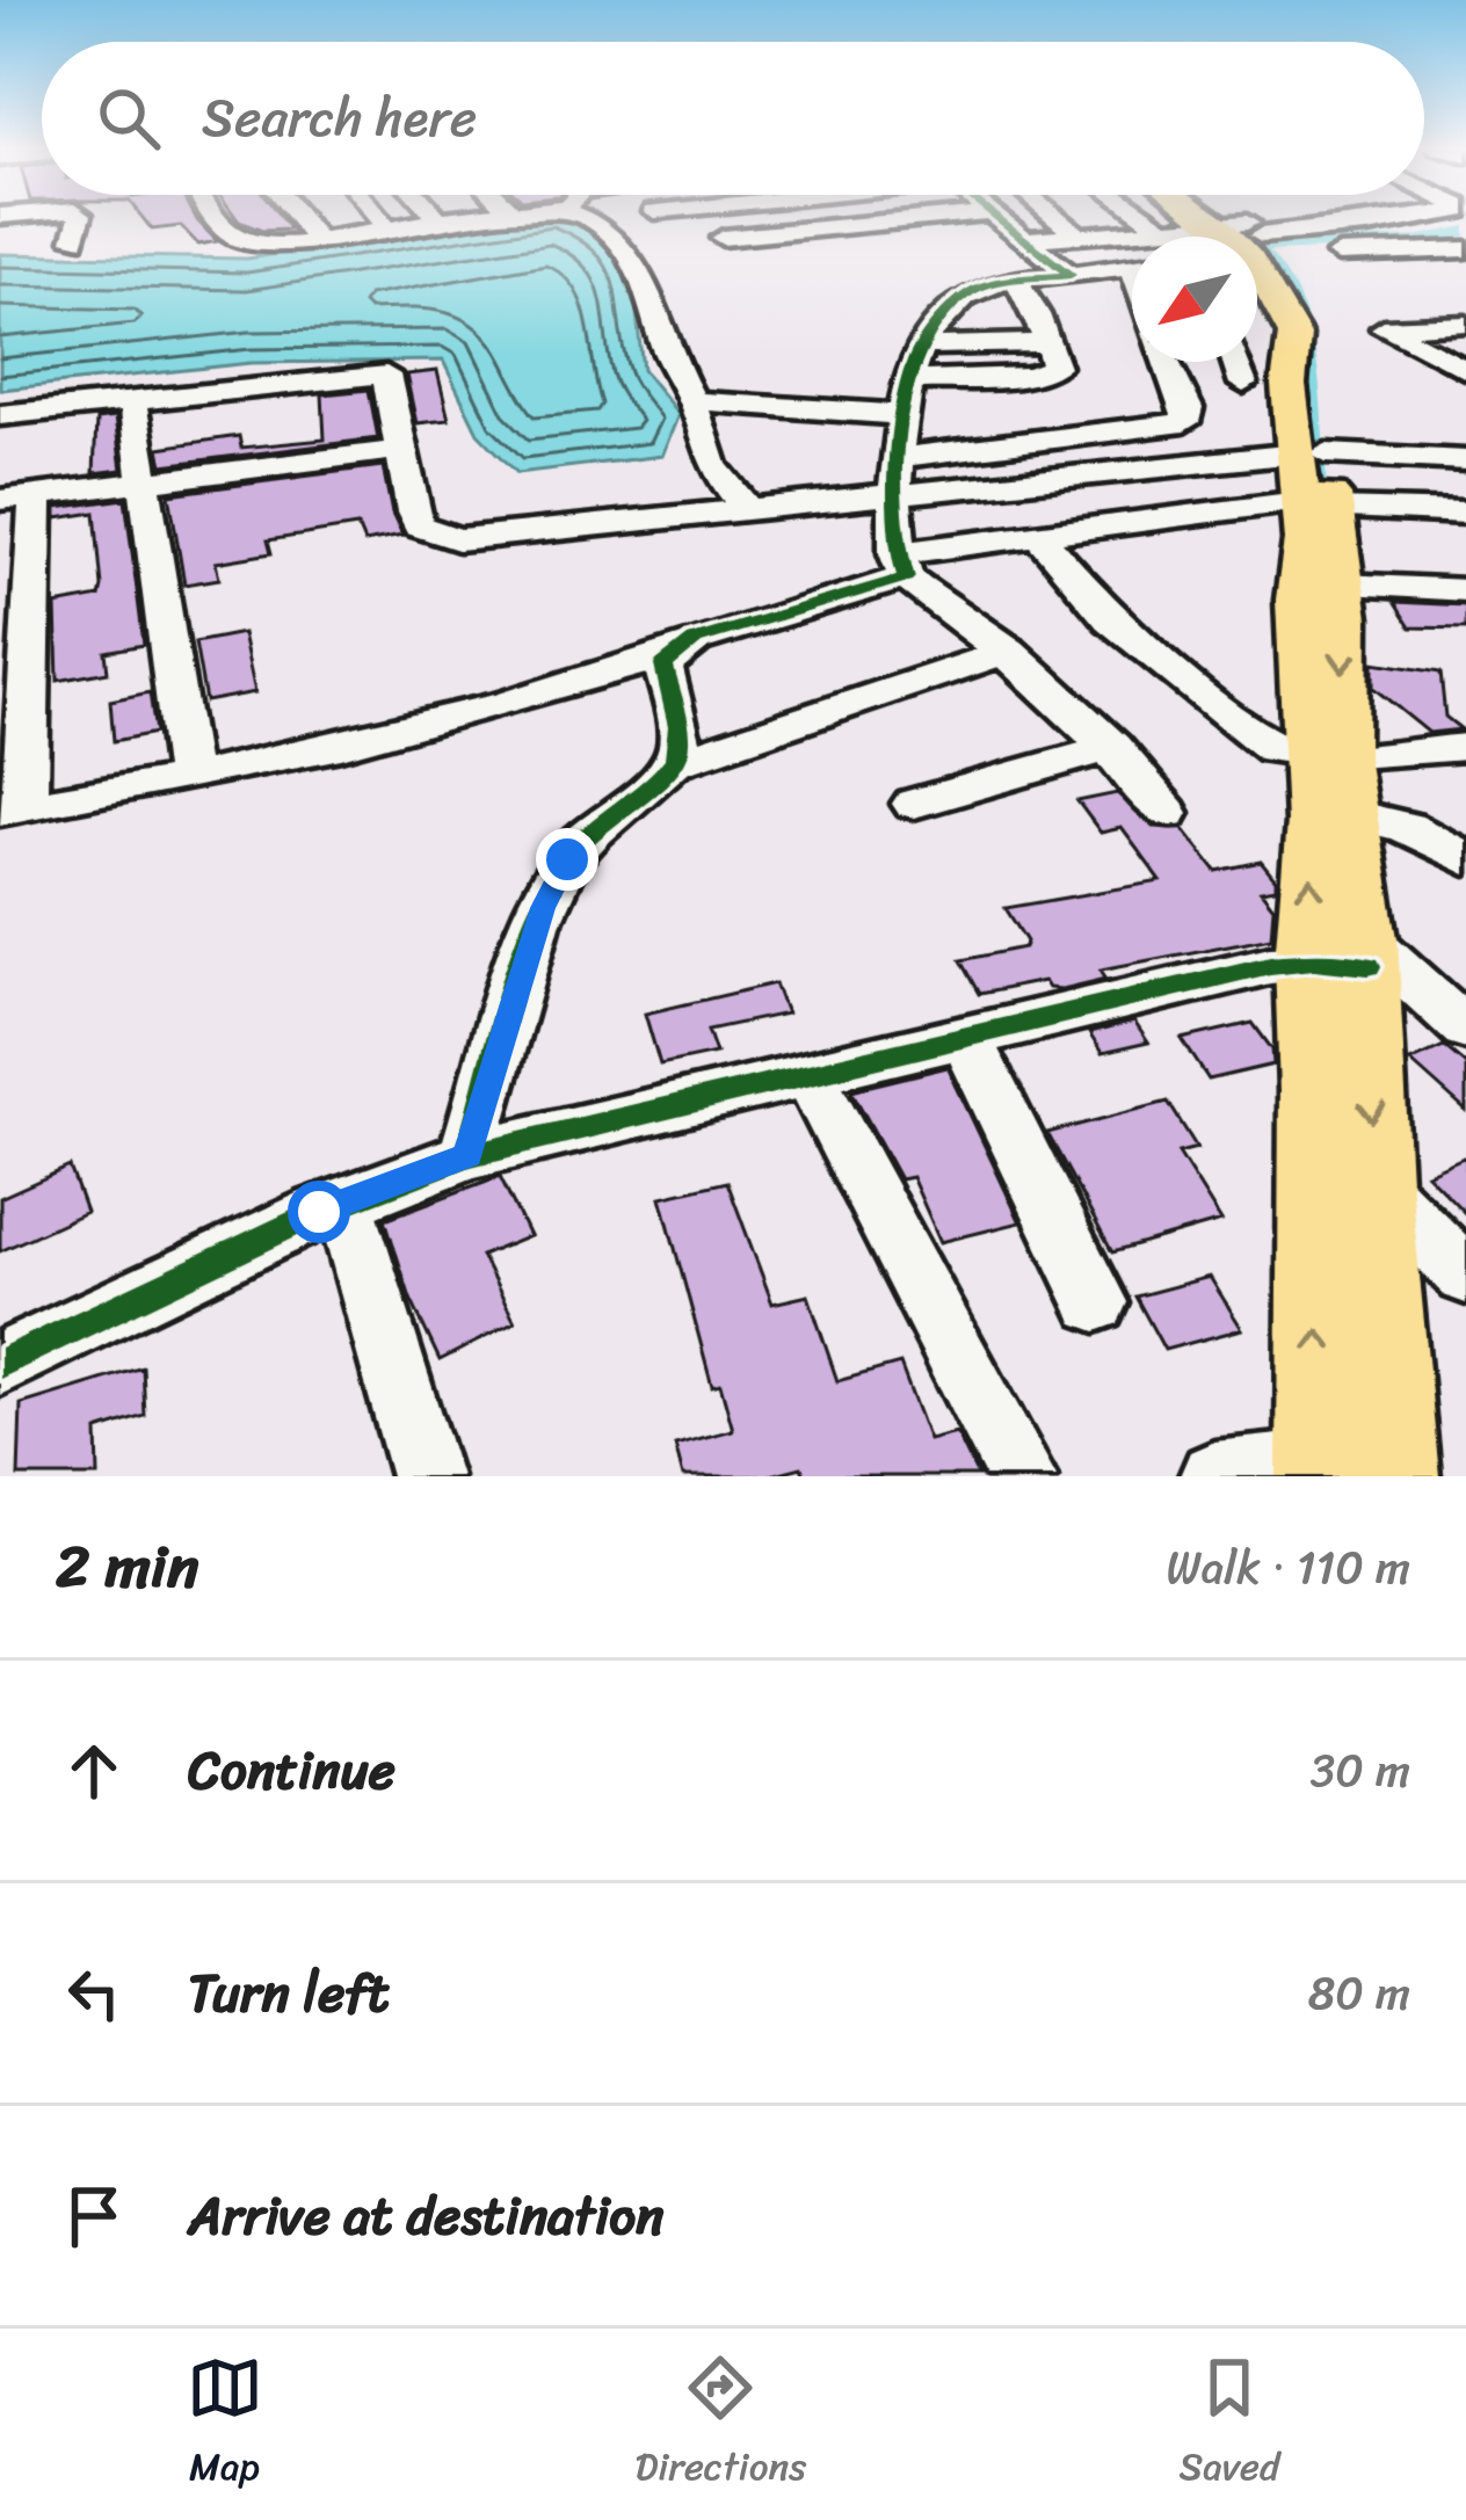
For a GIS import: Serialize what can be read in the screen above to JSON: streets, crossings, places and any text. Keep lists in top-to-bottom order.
{
  "north": "bottom left",
  "page": {
    "search": "Search here",
    "heading": ["2 min", "Walk · 110 m"],
    "list": [
      ["Continue", "30 m"],
      ["Turn left", "80 m"],
      "Arrive at destination"
    ],
    "nav": ["Map", "Directions", "Saved"]
  }
}
